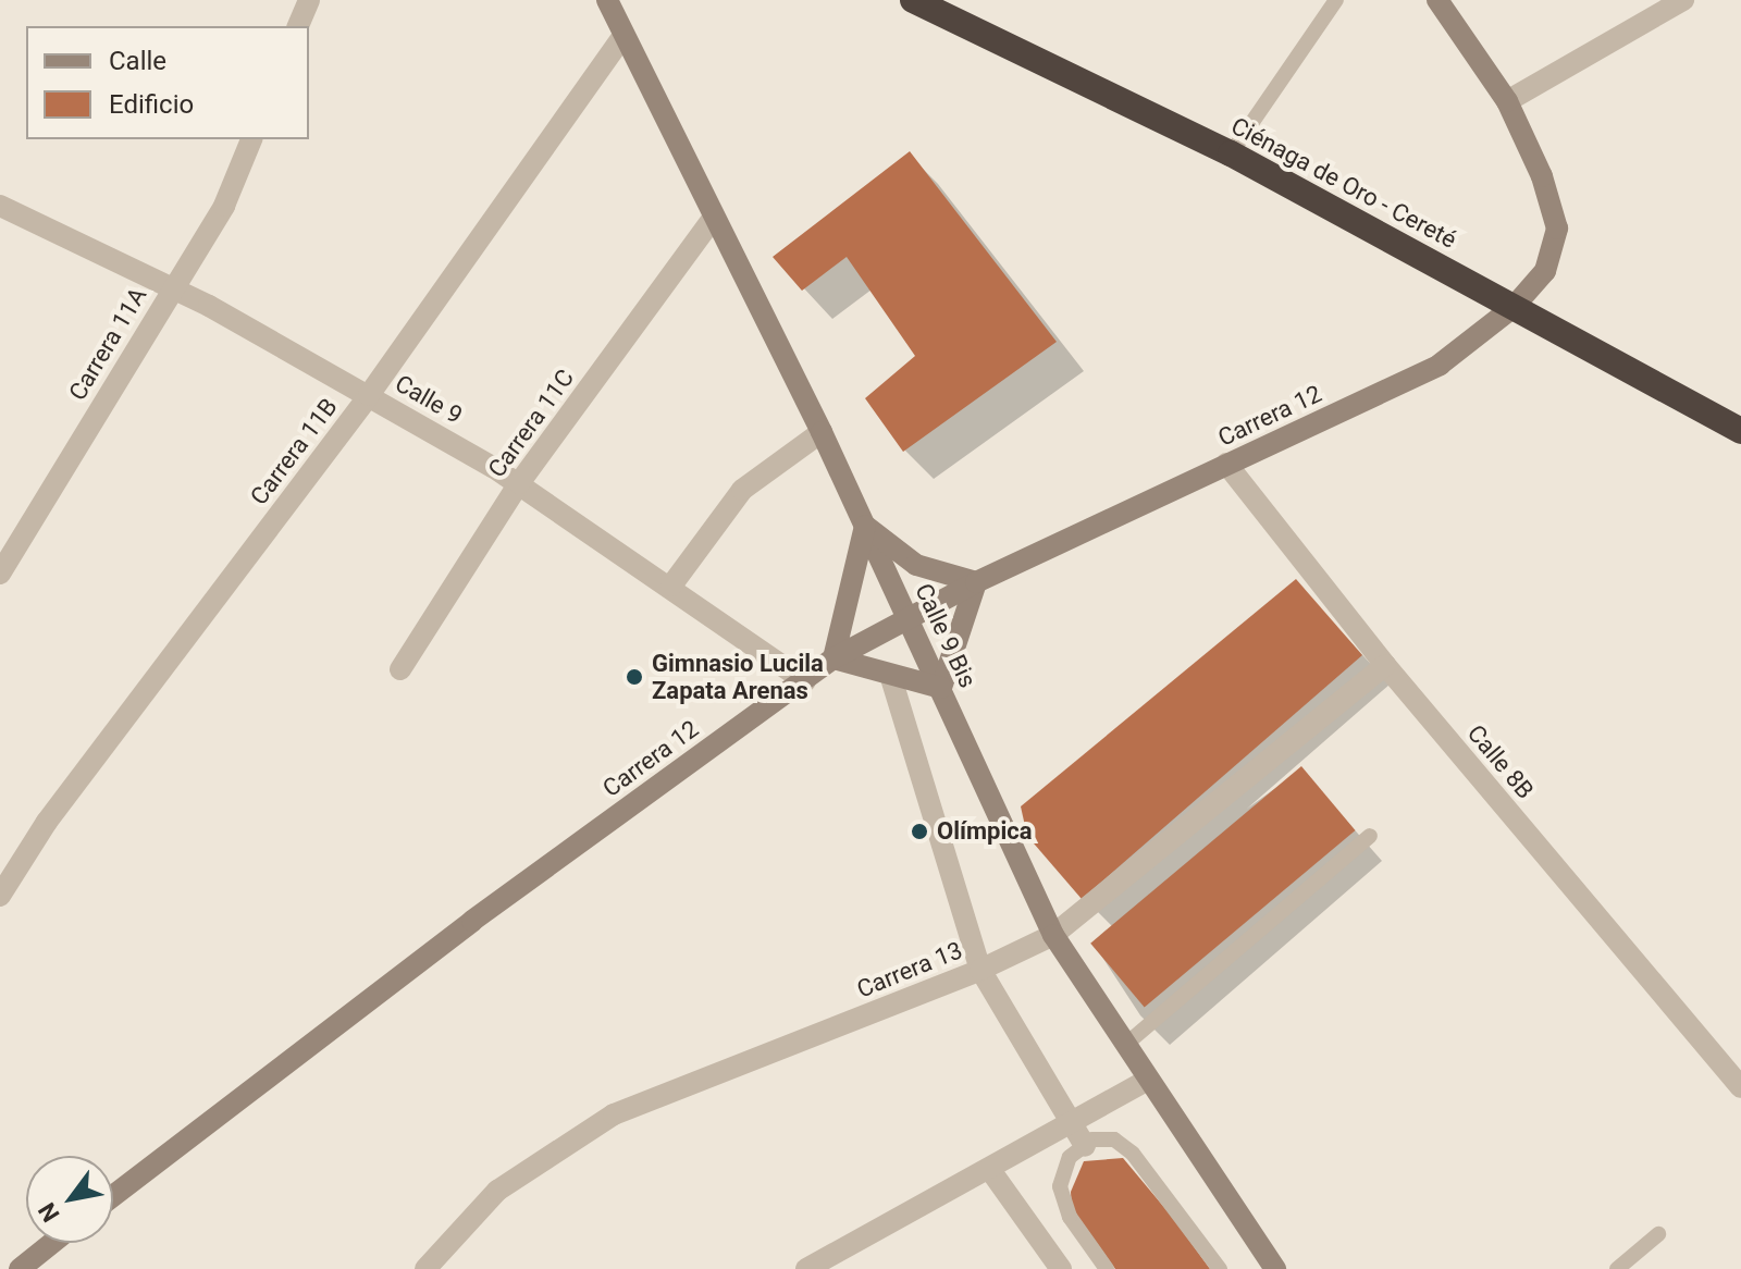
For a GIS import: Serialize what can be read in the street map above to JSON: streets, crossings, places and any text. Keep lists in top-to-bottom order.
{
  "streets": {
    "highway": ["Ciénaga de Oro - Cereté"],
    "street": [
      "Carrera 11A",
      "Calle 9",
      "Carrera 12",
      "Carrera 11C",
      "Carrera 11B",
      "Calle 9 Bis",
      "Calle 8B",
      "Carrera 13"
    ]
  },
  "crossings": [
    ["Ciénaga de Oro - Cereté", "Carrera 12"],
    ["Carrera 11A", "Calle 9"],
    ["Calle 9", "Carrera 12"],
    ["Calle 9", "Carrera 11C"],
    ["Calle 9", "Carrera 11B"],
    ["Carrera 12", "Calle 9 Bis"],
    ["Carrera 12", "Calle 8B"],
    ["Carrera 11C", "Calle 9 Bis"],
    ["Carrera 11B", "Calle 9 Bis"],
    ["Calle 9 Bis", "Carrera 13"],
    ["Calle 8B", "Carrera 13"]
  ],
  "places": ["Gimnasio Lucila Zapata Arenas", "Olímpica"],
  "legend": ["Calle", "Edificio"],
  "north": "bottom left"
}
